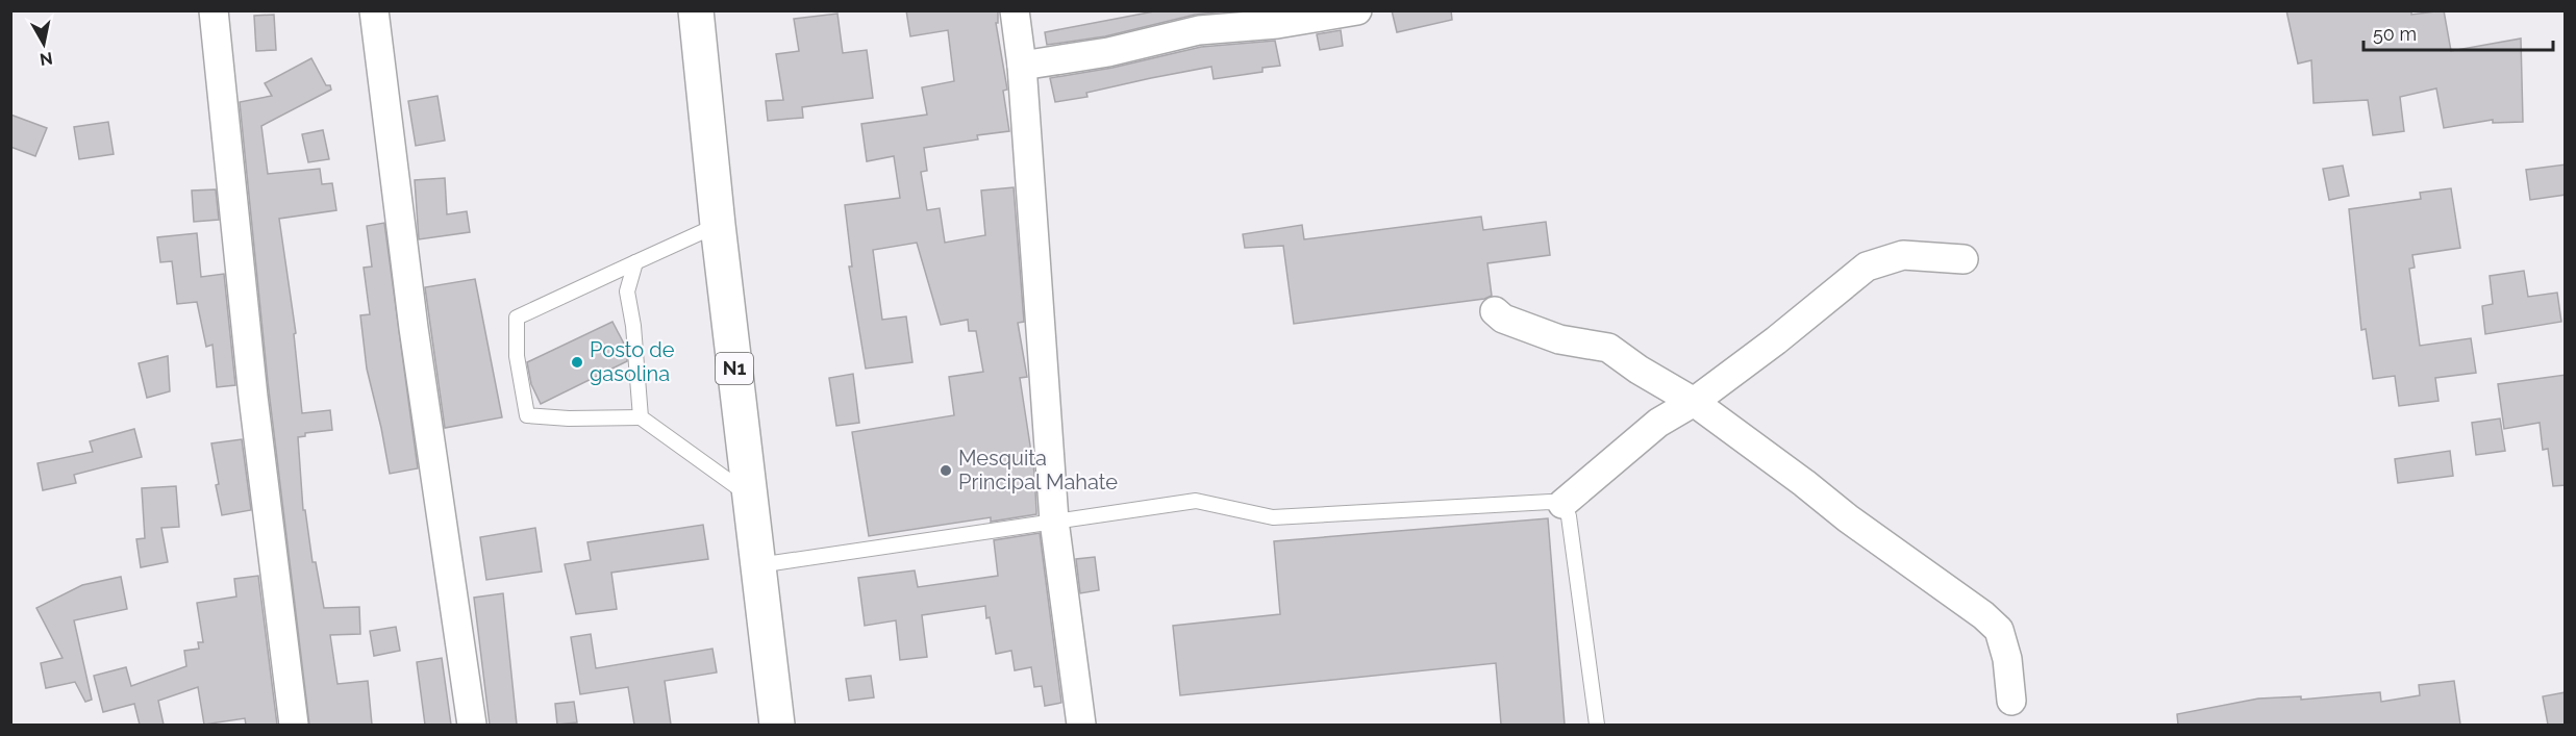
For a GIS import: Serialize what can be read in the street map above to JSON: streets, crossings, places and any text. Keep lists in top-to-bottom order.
{
  "streets": {
    "highway": ["N1"]
  },
  "places": ["Posto de gasolina", "Mesquita Principal Mahate"],
  "scale_bar": "50 m",
  "north": "bottom"
}
